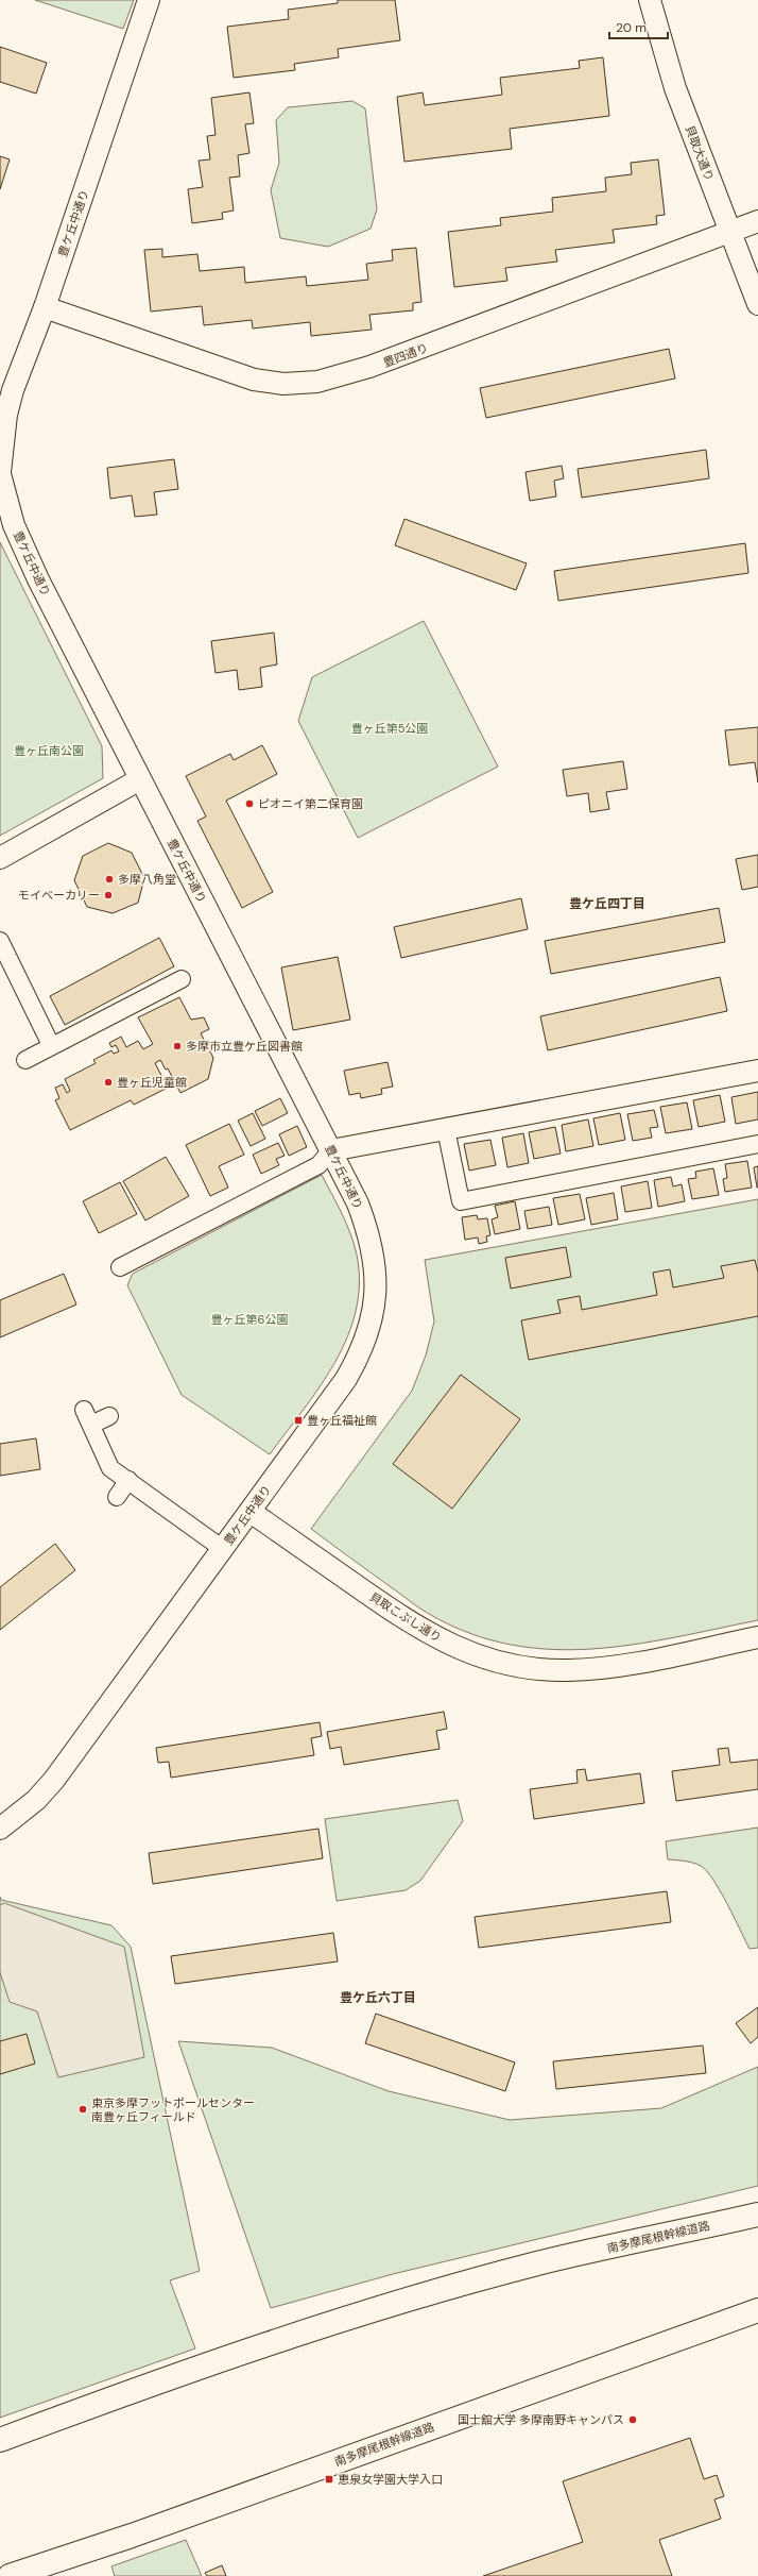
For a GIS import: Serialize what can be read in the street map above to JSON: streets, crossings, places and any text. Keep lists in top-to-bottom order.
{
  "streets": {
    "main road": ["南多摩尾根幹線道路"],
    "street": [
      "貝取大通り",
      "豊ケ丘中通り",
      "豊四通り",
      "貝取こぶし通り"
    ]
  },
  "crossings": [
    ["貝取大通り", "豊四通り"],
    ["豊ケ丘中通り", "豊四通り"],
    ["豊ケ丘中通り", "貝取こぶし通り"]
  ],
  "districts": ["豊ケ丘四丁目", "豊ケ丘六丁目"],
  "parks": ["豊ヶ丘第5公園", "豊ヶ丘南公園", "豊ヶ丘第6公園"],
  "places": {
    "other": [
      "ピオニイ第二保育園",
      "多摩八角堂",
      "モイベーカリー",
      "多摩市立豊ケ丘図書館",
      "豊ヶ丘児童館",
      "東京多摩フットボールセンター 南豊ヶ丘フィールド",
      "国士舘大学 多摩南野キャンパス"
    ],
    "transit": ["豊ヶ丘福祉館", "恵泉女学園大学入口"]
  },
  "scale_bar": "20 m"
}
